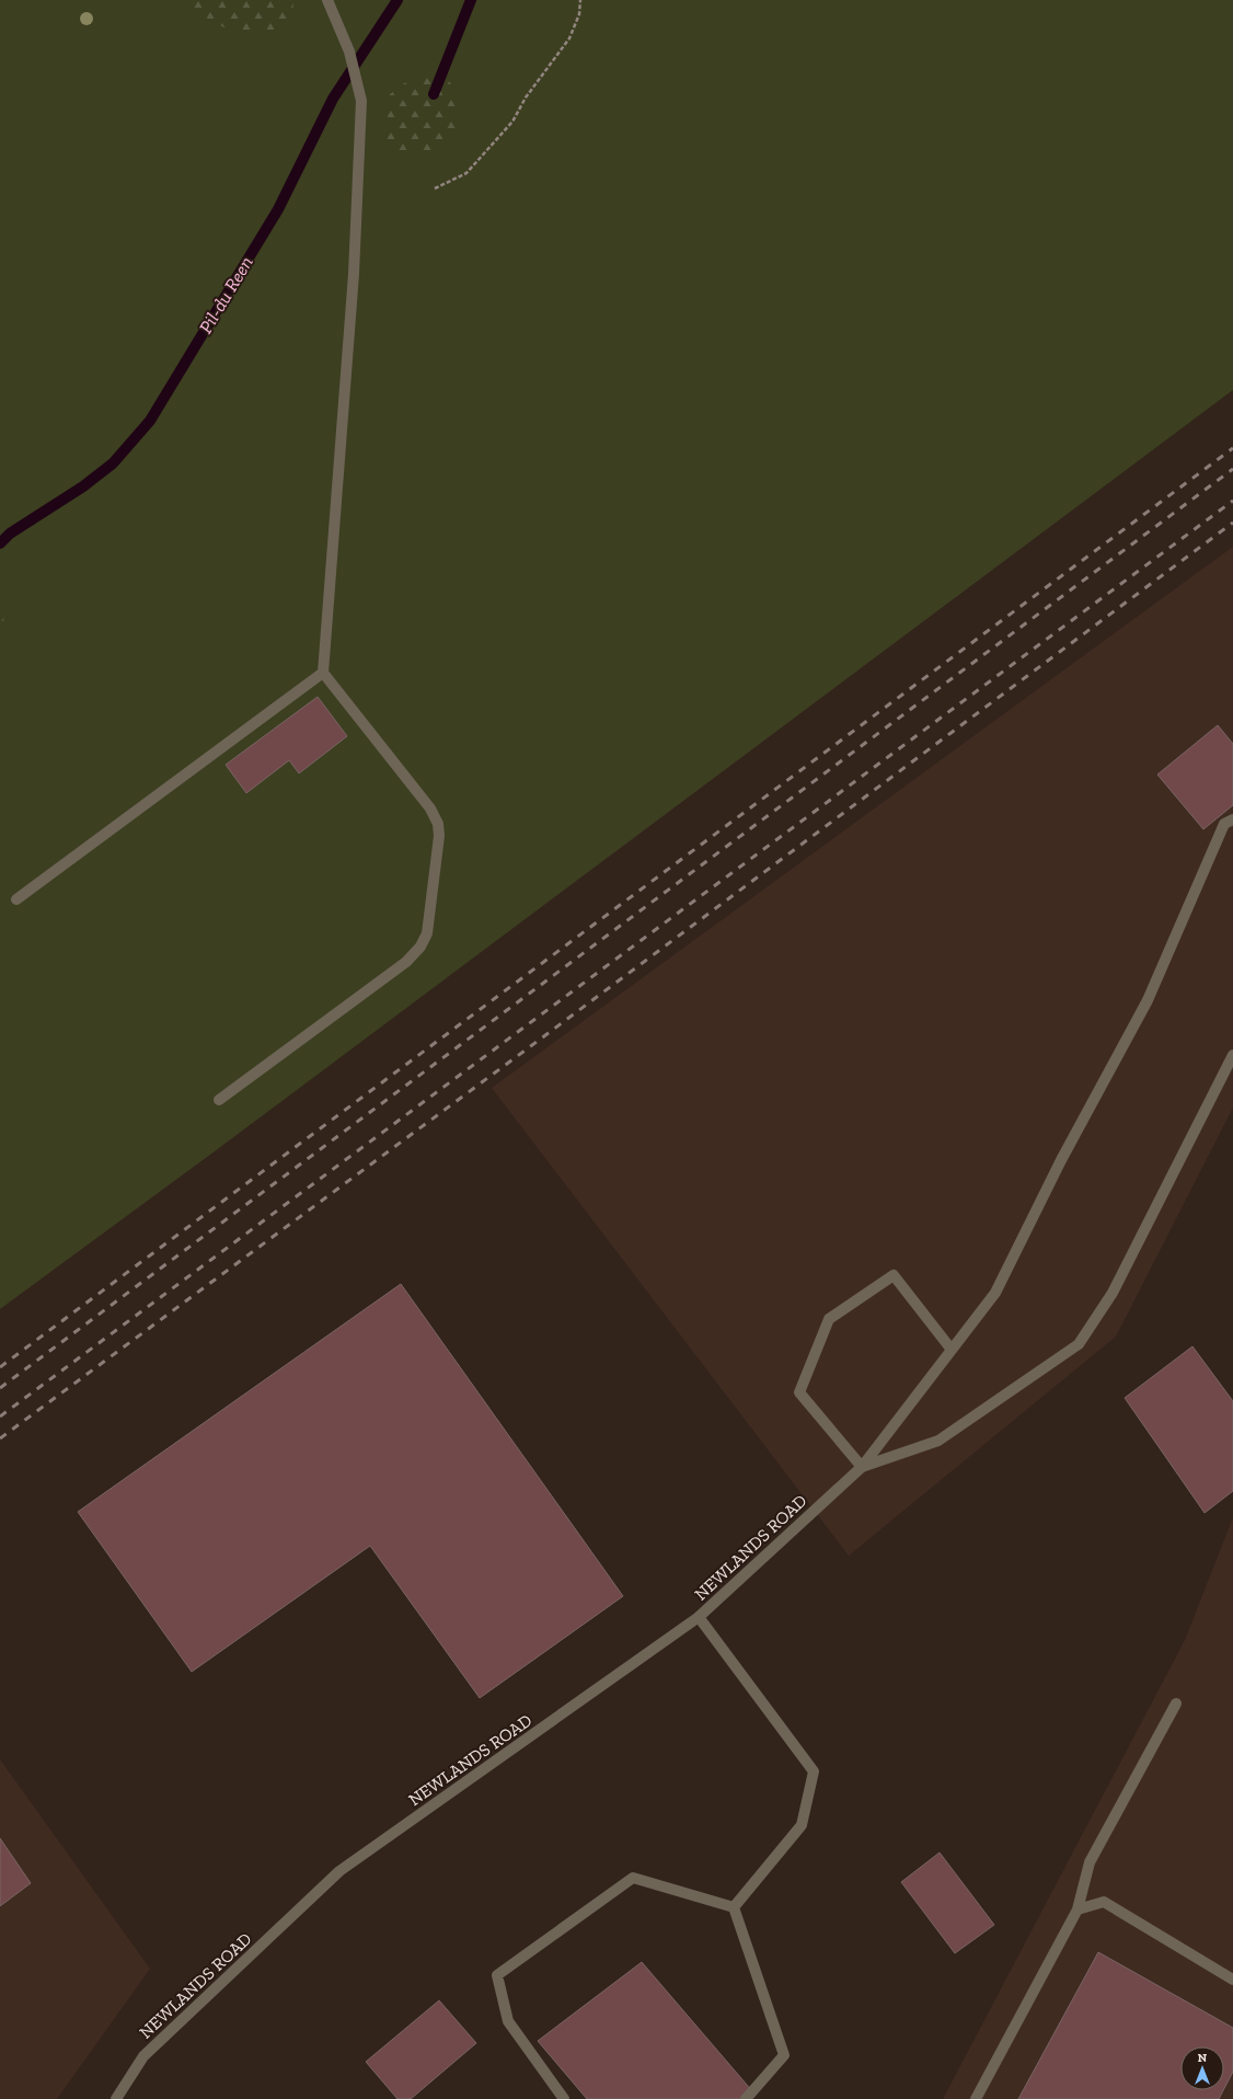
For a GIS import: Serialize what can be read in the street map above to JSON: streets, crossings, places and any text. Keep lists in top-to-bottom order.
{
  "streets": {
    "street": ["NEWLANDS ROAD"]
  },
  "water": ["Pil-du Reen"],
  "north": "top"
}
